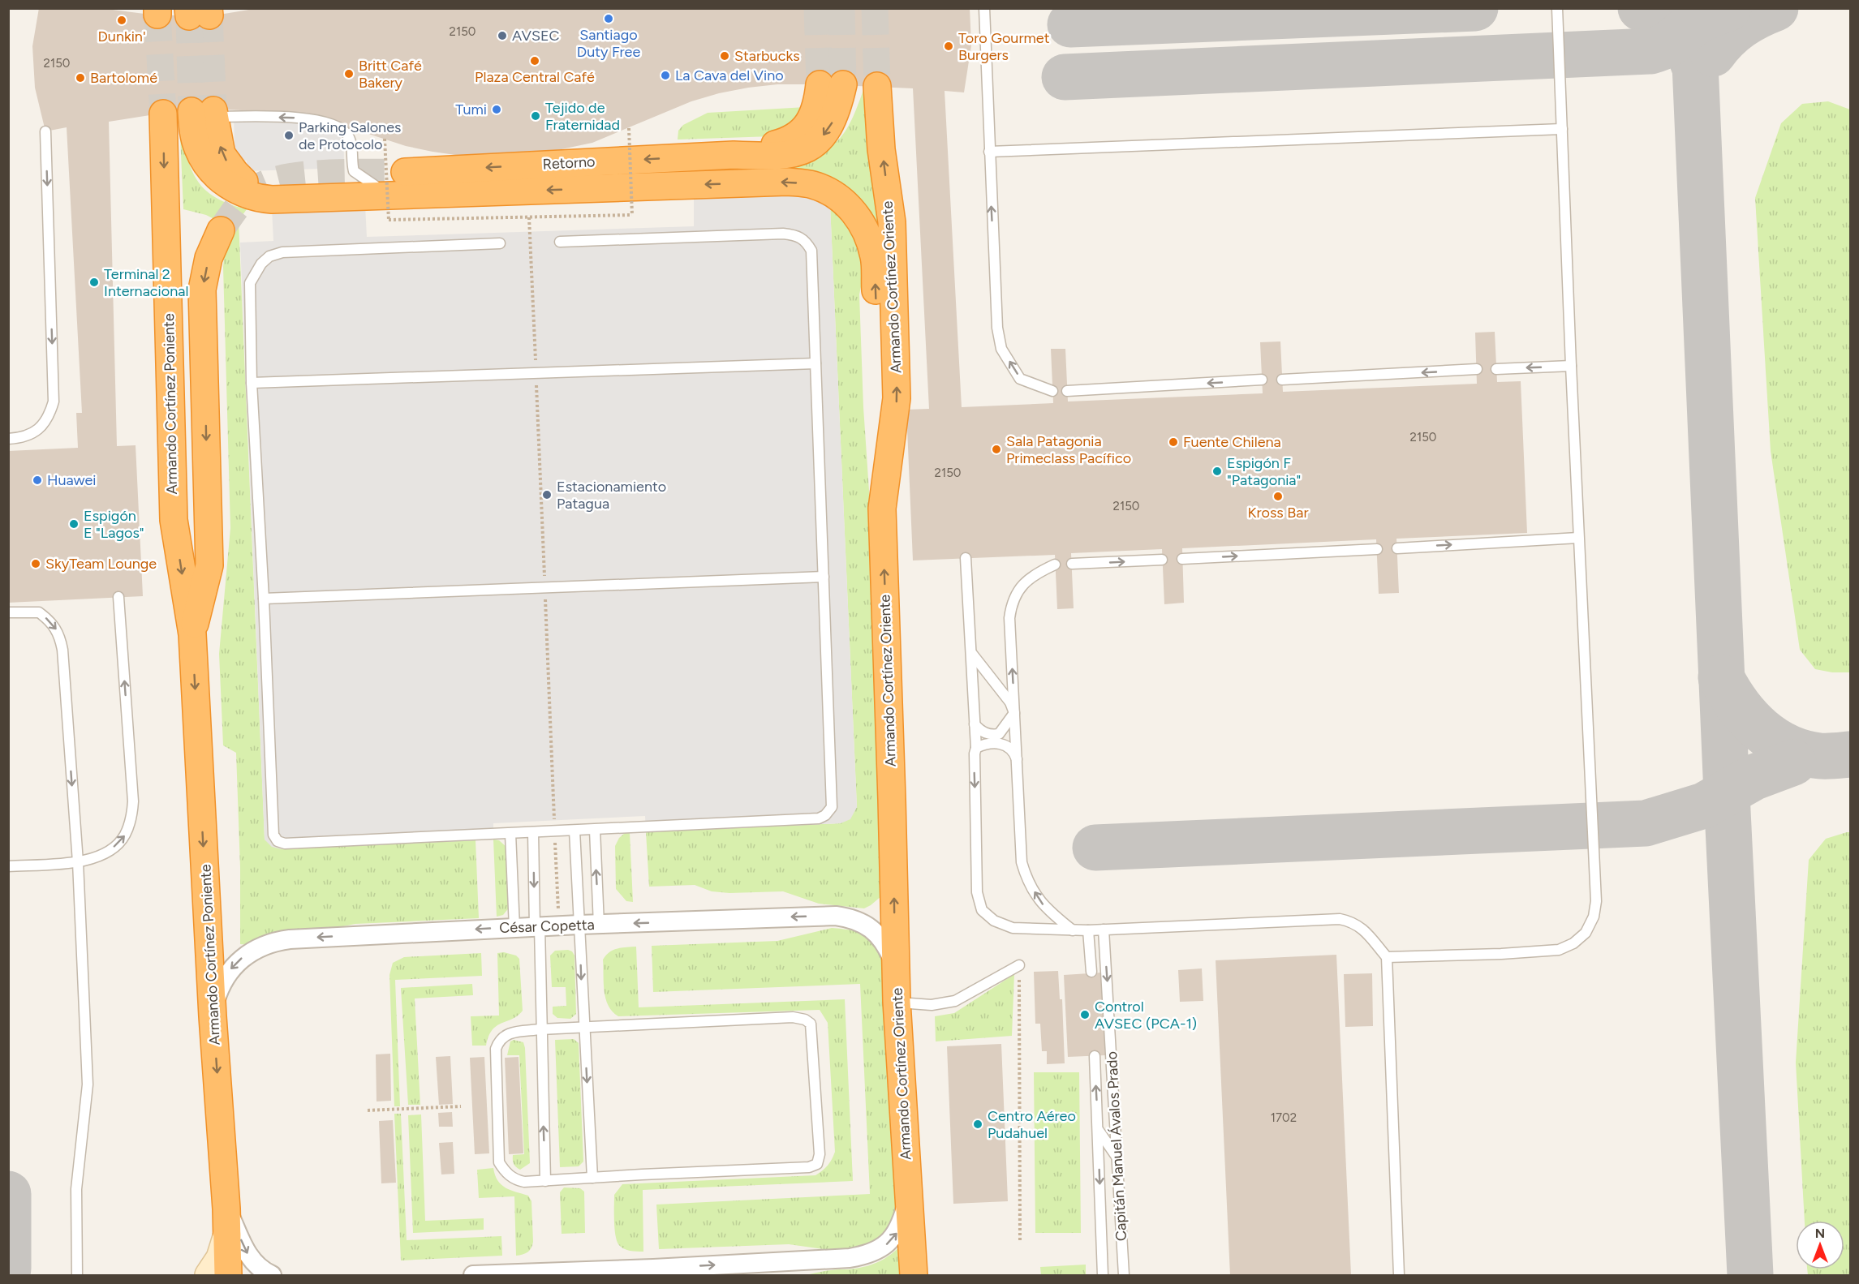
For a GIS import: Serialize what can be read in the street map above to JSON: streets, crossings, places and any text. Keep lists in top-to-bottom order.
{
  "streets": {
    "highway": ["Retorno", "Armando Cortínez Oriente", "Armando Cortínez Poniente"],
    "street": ["César Copetta"],
    "lane": ["Capitán Manuel Ávalos Prado"]
  },
  "crossings": [
    ["Armando Cortínez Oriente", "César Copetta"],
    ["Armando Cortínez Poniente", "César Copetta"]
  ],
  "one_way": [
    "Retorno",
    "Armando Cortínez Oriente",
    "Armando Cortínez Poniente",
    "César Copetta"
  ],
  "places": [
    "Santiago Duty Free",
    "Dunkin'",
    "AVSEC",
    "Toro Gourmet Burgers",
    "Starbucks",
    "Plaza Central Café",
    "Britt Café Bakery",
    "La Cava del Vino",
    "Bartolomé",
    "Tumi",
    "Tejido de Fraternidad",
    "Parking Salones de Protocolo",
    "Terminal 2 Internacional",
    "Fuente Chilena",
    "Sala Patagonia Primeclass Pacífico",
    "Espigón F \"Patagonia\"",
    "Huawei",
    "Estacionamiento Patagua",
    "Kross Bar",
    "Espigón E \"Lagos\"",
    "SkyTeam Lounge",
    "Control AVSEC (PCA-1)",
    "Centro Aéreo Pudahuel"
  ],
  "house_numbers": [
    "2150",
    "2150",
    "2150",
    "2150",
    "2150",
    "1702"
  ],
  "north": "top"
}
